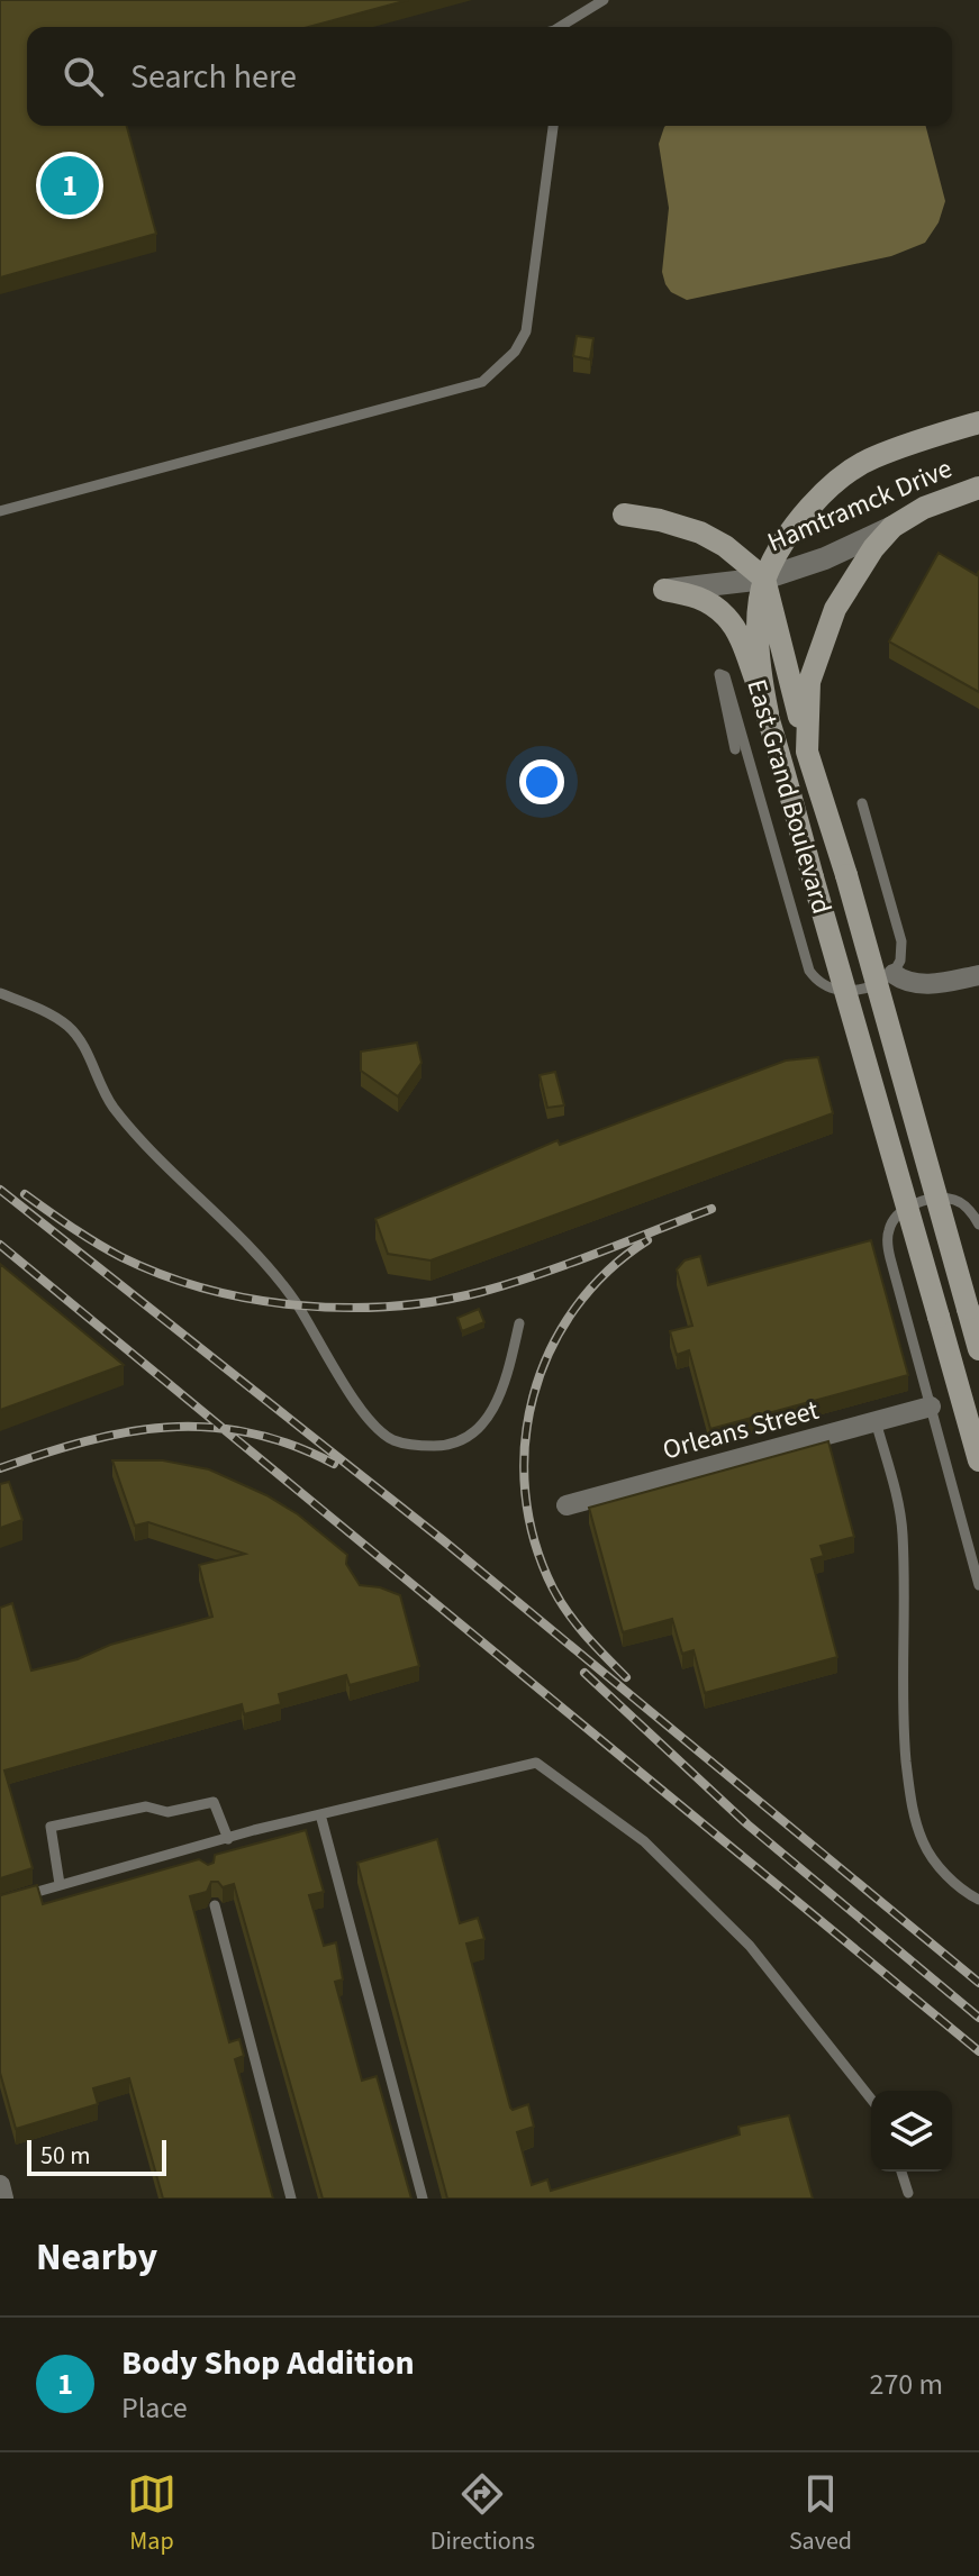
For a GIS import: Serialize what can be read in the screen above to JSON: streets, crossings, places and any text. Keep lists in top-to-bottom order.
{
  "streets": {
    "main road": ["Hamtramck Drive", "East Grand Boulevard"],
    "street": ["Orleans Street"]
  },
  "crossings": [
    ["Hamtramck Drive", "East Grand Boulevard"]
  ],
  "scale_bar": "50 m",
  "page": {
    "search": "Search here",
    "pins": "1",
    "scale": "50 m",
    "heading": "Nearby",
    "list": [
      {
        "mark": "1",
        "name": "Body Shop Addition",
        "note": "Place",
        "value": "270 m"
      }
    ],
    "nav": ["Map", "Directions", "Saved"]
  }
}
